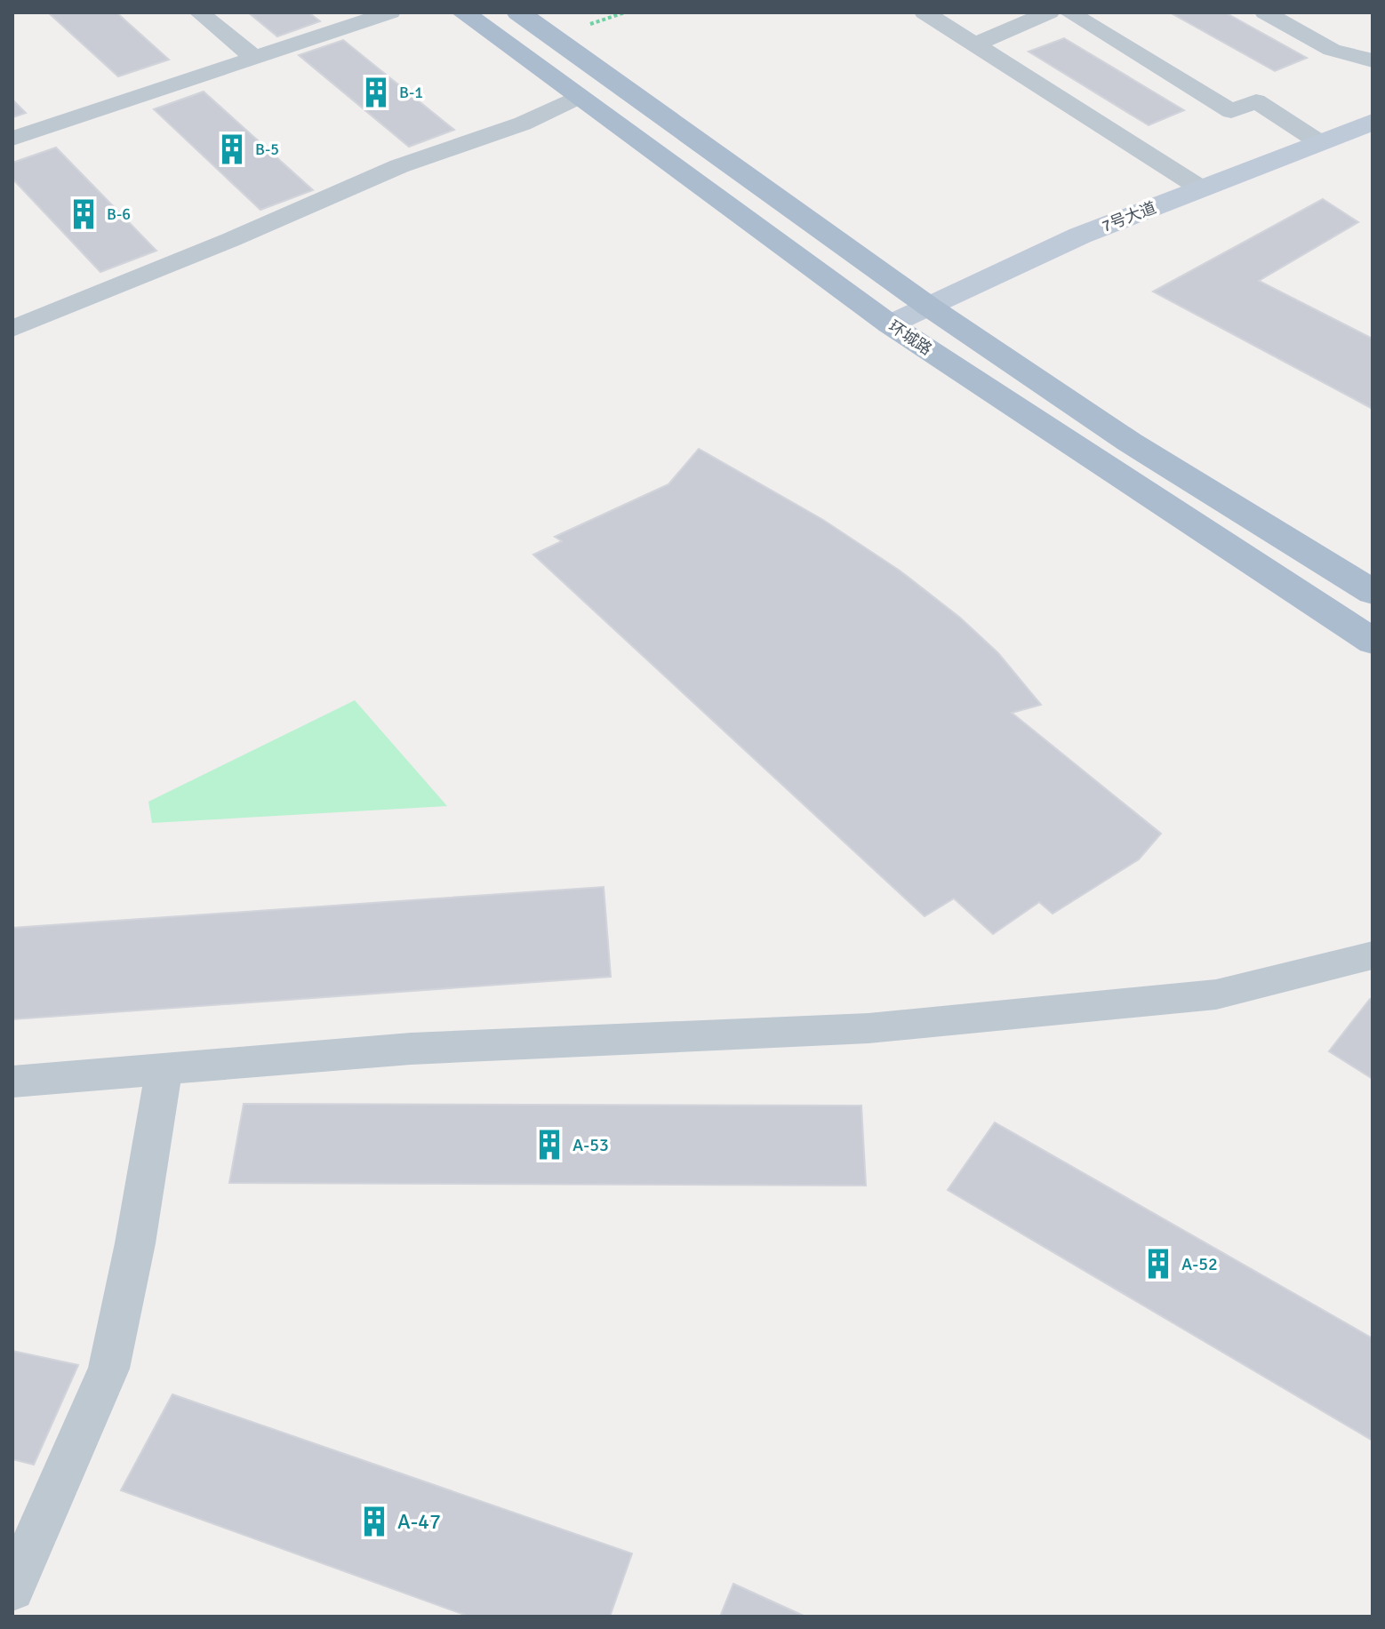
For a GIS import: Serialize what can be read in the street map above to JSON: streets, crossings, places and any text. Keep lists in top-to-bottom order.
{
  "streets": {
    "main road": ["环城路"],
    "street": ["7号大道"]
  },
  "crossings": [
    ["7号大道", "环城路"]
  ],
  "places": {
    "building": [
      "B-1",
      "B-5",
      "B-6",
      "A-53",
      "A-52",
      "A-47"
    ]
  }
}
